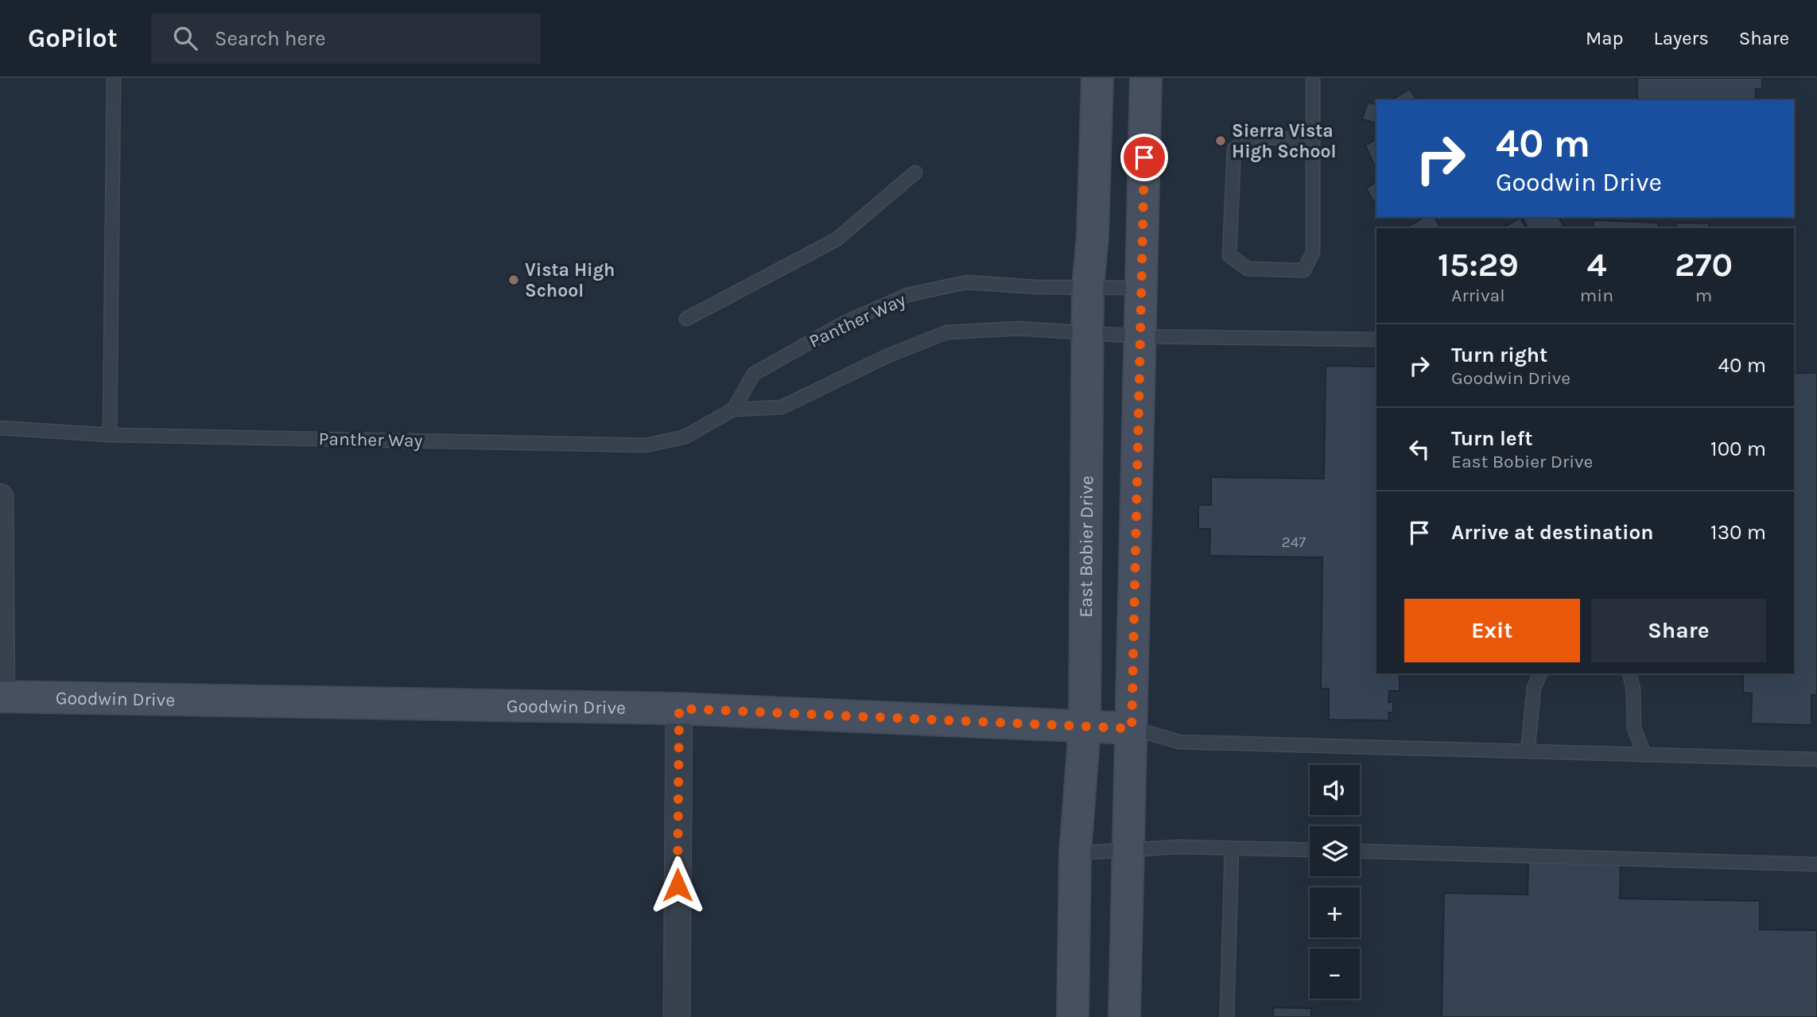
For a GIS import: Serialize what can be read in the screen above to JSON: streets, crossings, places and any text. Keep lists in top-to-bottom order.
{
  "streets": {
    "main road": ["East Bobier Drive", "Goodwin Drive"],
    "lane": ["Panther Way"]
  },
  "crossings": [
    ["Panther Way", "East Bobier Drive"],
    ["East Bobier Drive", "Goodwin Drive"]
  ],
  "places": ["Sierra Vista High School", "Vista High School"],
  "house_numbers": ["247"],
  "page": {
    "header": "GoPilot",
    "search": "Search here",
    "nav": ["Map", "Layers", "Share"],
    "turn": ["40 m", "Goodwin Drive"],
    "eta": [
      "15:29",
      "Arrival",
      "4",
      "min",
      "270",
      "m"
    ],
    "list": [
      {
        "name": "Turn right",
        "note": "Goodwin Drive",
        "value": "40 m"
      },
      {
        "name": "Turn left",
        "note": "East Bobier Drive",
        "value": "100 m"
      },
      {
        "name": "Arrive at destination",
        "value": "130 m"
      }
    ],
    "buttons": ["Exit", "Share"],
    "map_buttons": ["+", "−"]
  }
}
